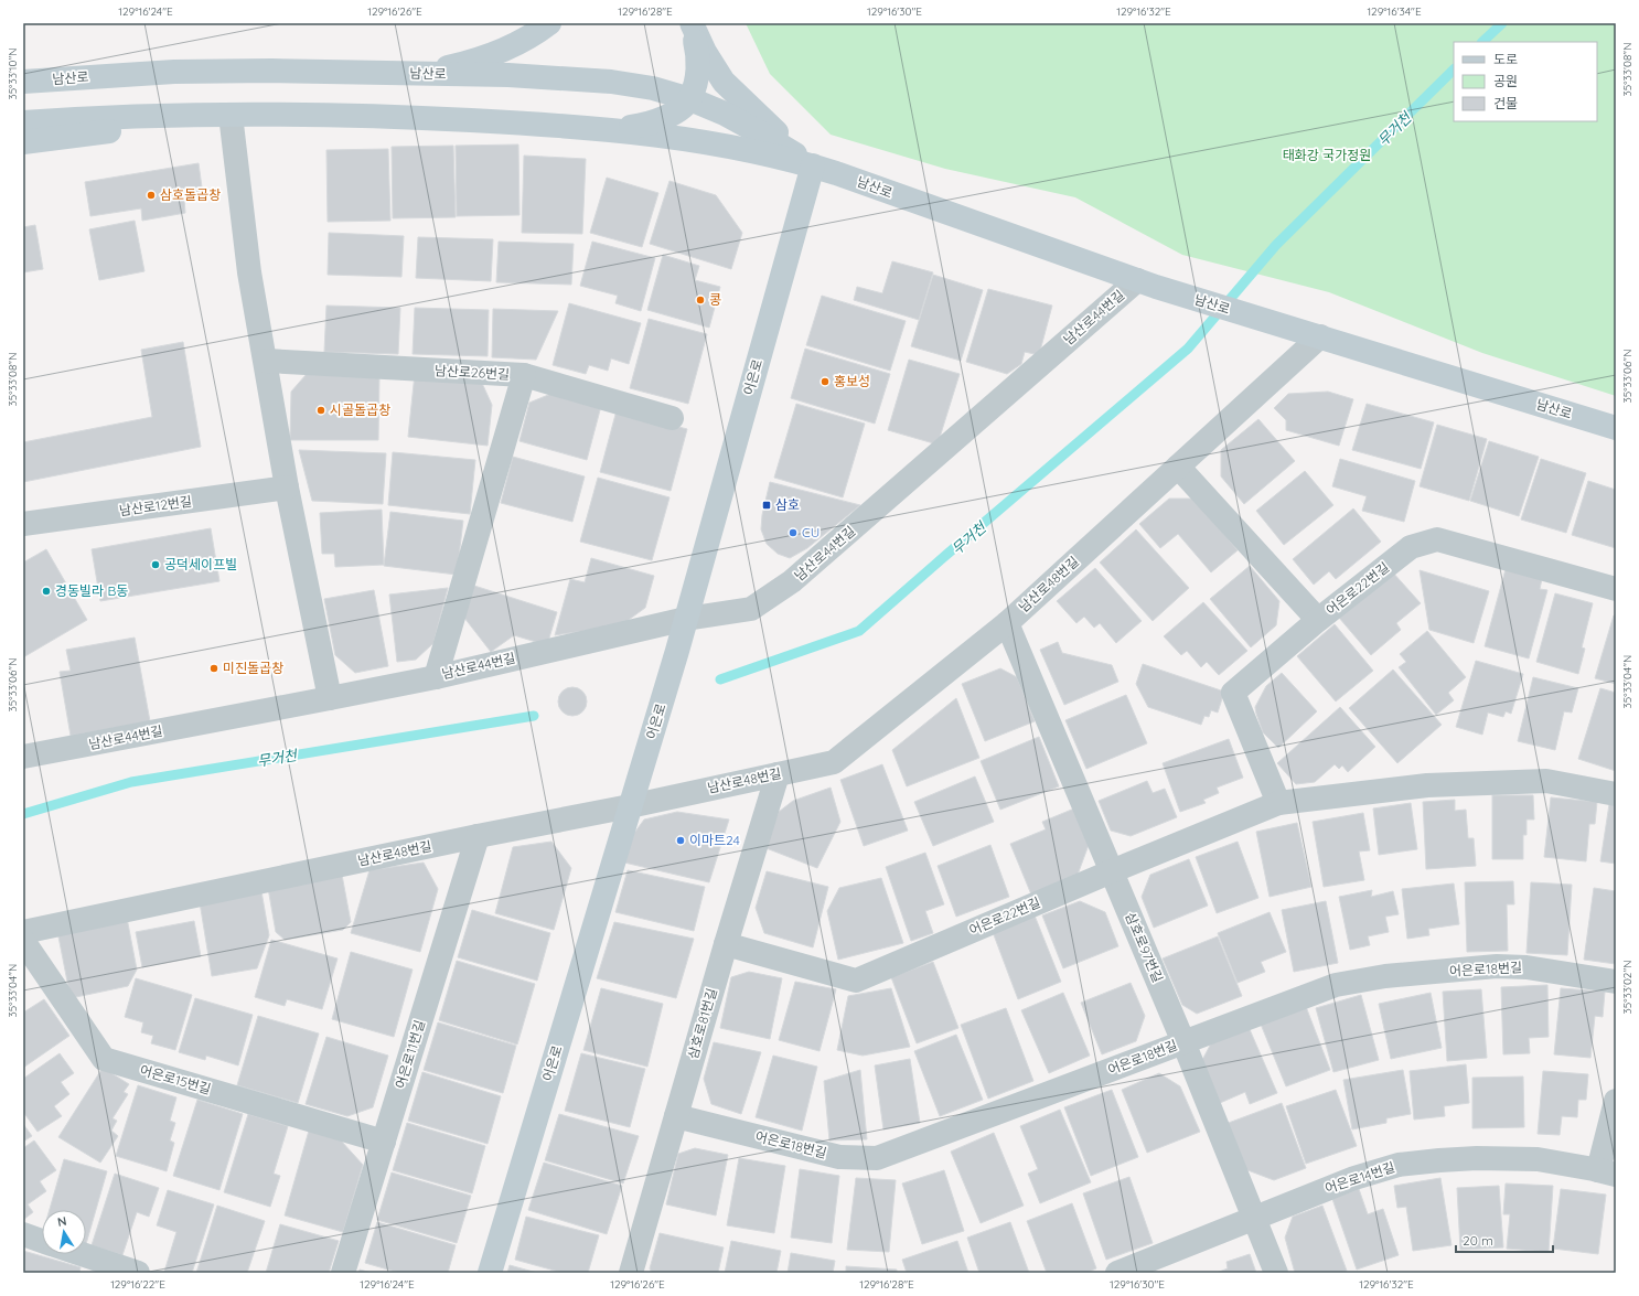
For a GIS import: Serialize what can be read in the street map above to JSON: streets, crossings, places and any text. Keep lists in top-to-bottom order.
{
  "streets": {
    "main road": ["남산로", "어은로"],
    "street": [
      "남산로44번길",
      "남산로26번길",
      "남산로12번길",
      "남산로48번길",
      "어은로22번길",
      "삼호로97번길",
      "어은로18번길",
      "삼호로81번길",
      "어은로11번길",
      "어은로15번길",
      "어은로14번길"
    ]
  },
  "crossings": [
    ["남산로", "남산로44번길"],
    ["남산로", "어은로"],
    ["남산로", "남산로48번길"],
    ["남산로44번길", "남산로26번길"],
    ["남산로44번길", "어은로"],
    ["어은로", "남산로48번길"],
    ["남산로48번길", "삼호로97번길"],
    ["남산로48번길", "삼호로81번길"],
    ["남산로48번길", "어은로11번길"],
    ["어은로22번길", "삼호로97번길"],
    ["어은로22번길", "삼호로81번길"],
    ["삼호로97번길", "어은로18번길"],
    ["삼호로97번길", "어은로14번길"],
    ["어은로18번길", "삼호로81번길"],
    ["어은로11번길", "어은로15번길"]
  ],
  "water": ["무거천"],
  "parks": ["태화강 국가정원"],
  "places": {
    "other": [
      "삼호돌곱창",
      "콩",
      "홍보성",
      "시골돌곱창",
      "CU",
      "공덕세이프빌",
      "경동빌라 B동",
      "미진돌곱창",
      "이마트24"
    ],
    "transit": ["삼호"]
  },
  "legend": ["도로", "공원", "건물"],
  "scale_bar": "20 m",
  "north": "top",
  "coordinates": [
    "129°16'24\"E",
    "129°16'26\"E",
    "129°16'28\"E",
    "129°16'30\"E",
    "129°16'32\"E",
    "129°16'34\"E",
    "35°33'08\"N",
    "35°33'10\"N",
    "35°33'06\"N",
    "35°33'04\"N",
    "35°33'02\"N",
    "129°16'22\"E"
  ]
}
